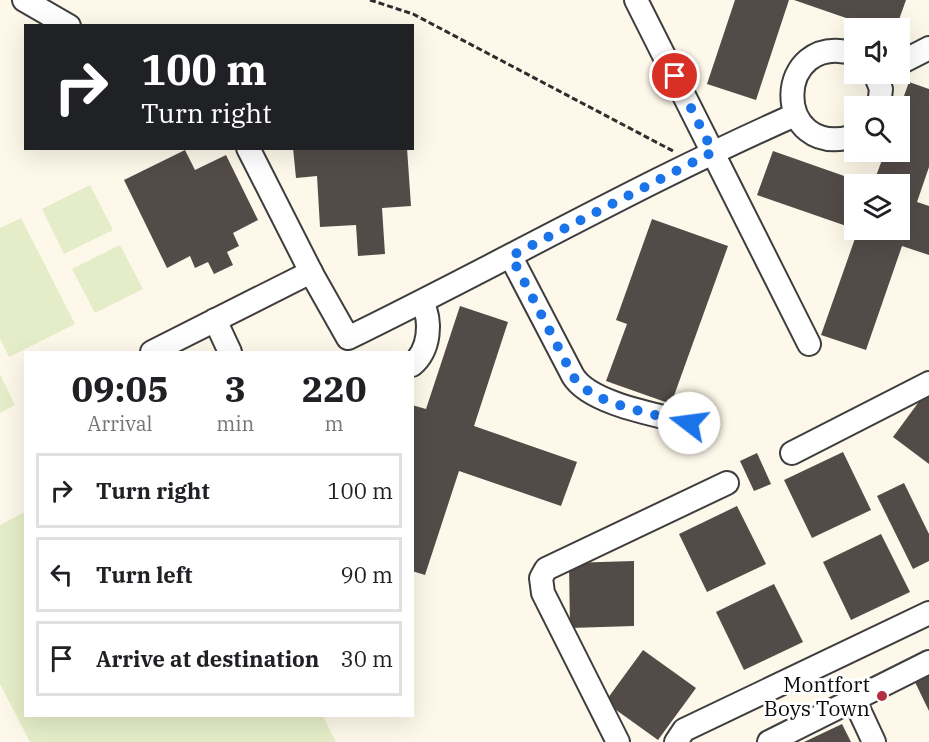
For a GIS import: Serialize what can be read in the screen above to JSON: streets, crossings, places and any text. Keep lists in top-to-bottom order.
{
  "places": ["Montfort Boys Town"],
  "page": {
    "turn": ["100 m", "Turn right"],
    "eta": [
      "09:05",
      "Arrival",
      "3",
      "min",
      "220",
      "m"
    ],
    "list": [
      {
        "name": "Turn right",
        "value": "100 m"
      },
      {
        "name": "Turn left",
        "value": "90 m"
      },
      {
        "name": "Arrive at destination",
        "value": "30 m"
      }
    ]
  }
}
